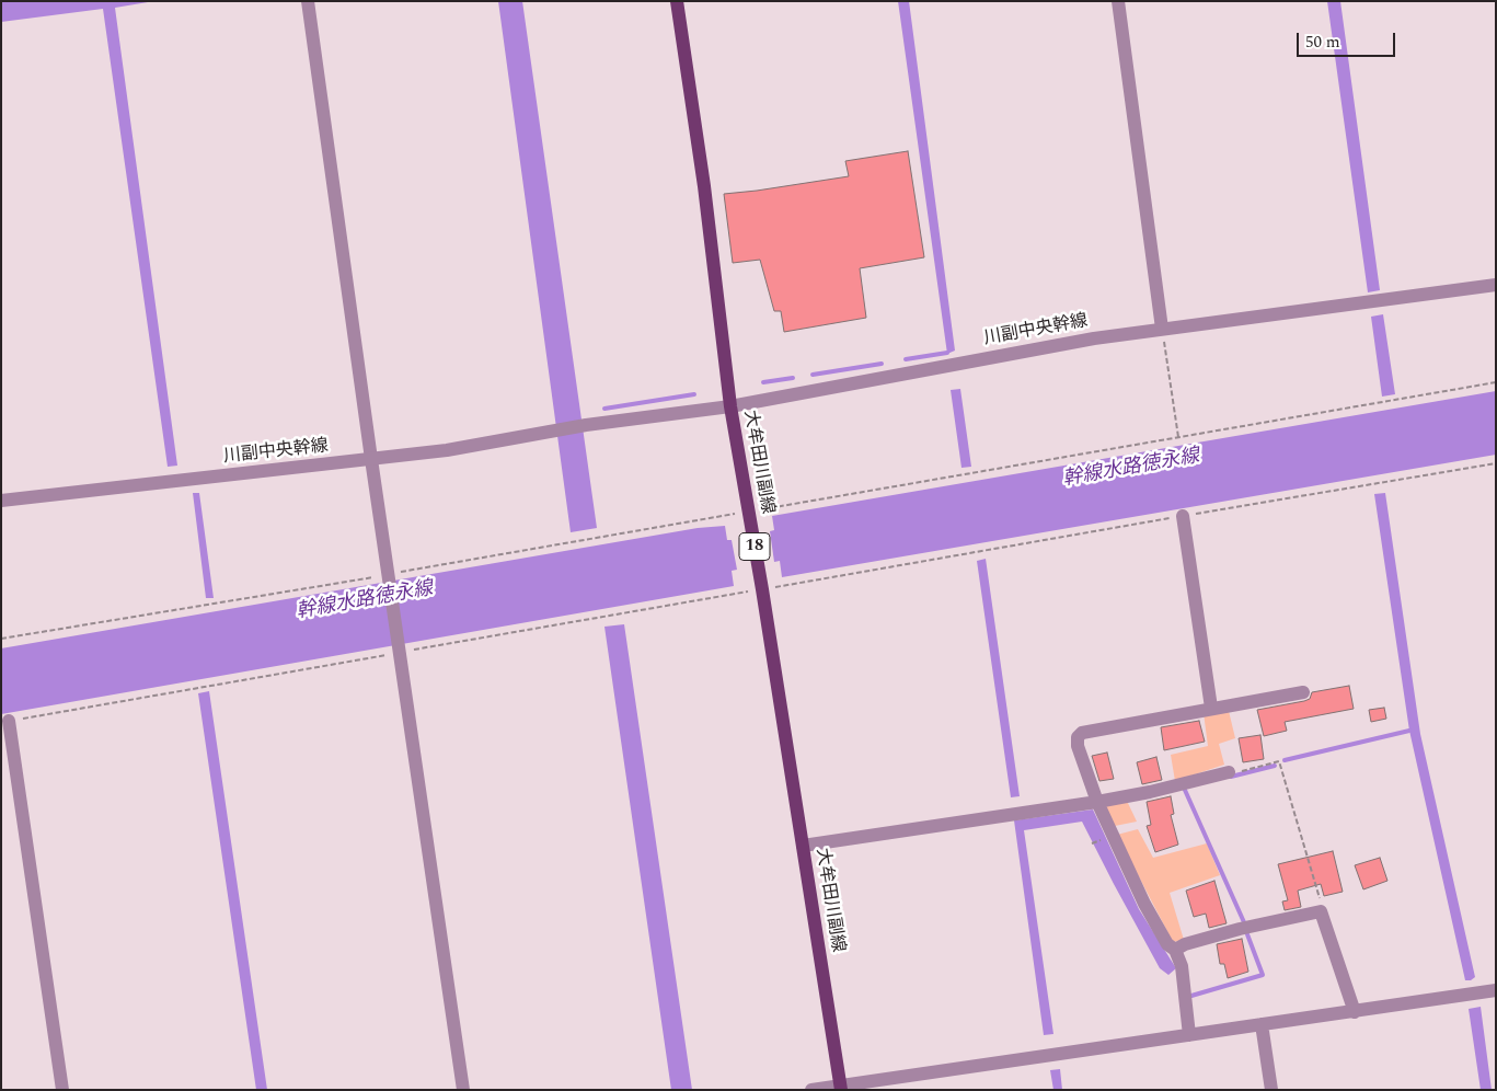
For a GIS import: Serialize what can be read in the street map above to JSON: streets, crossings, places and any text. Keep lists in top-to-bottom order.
{
  "streets": {
    "main road": ["大牟田川副線", "18"],
    "street": ["川副中央幹線"]
  },
  "crossings": [
    ["川副中央幹線", "大牟田川副線"]
  ],
  "water": ["幹線水路徳永線"],
  "scale_bar": "50 m"
}
